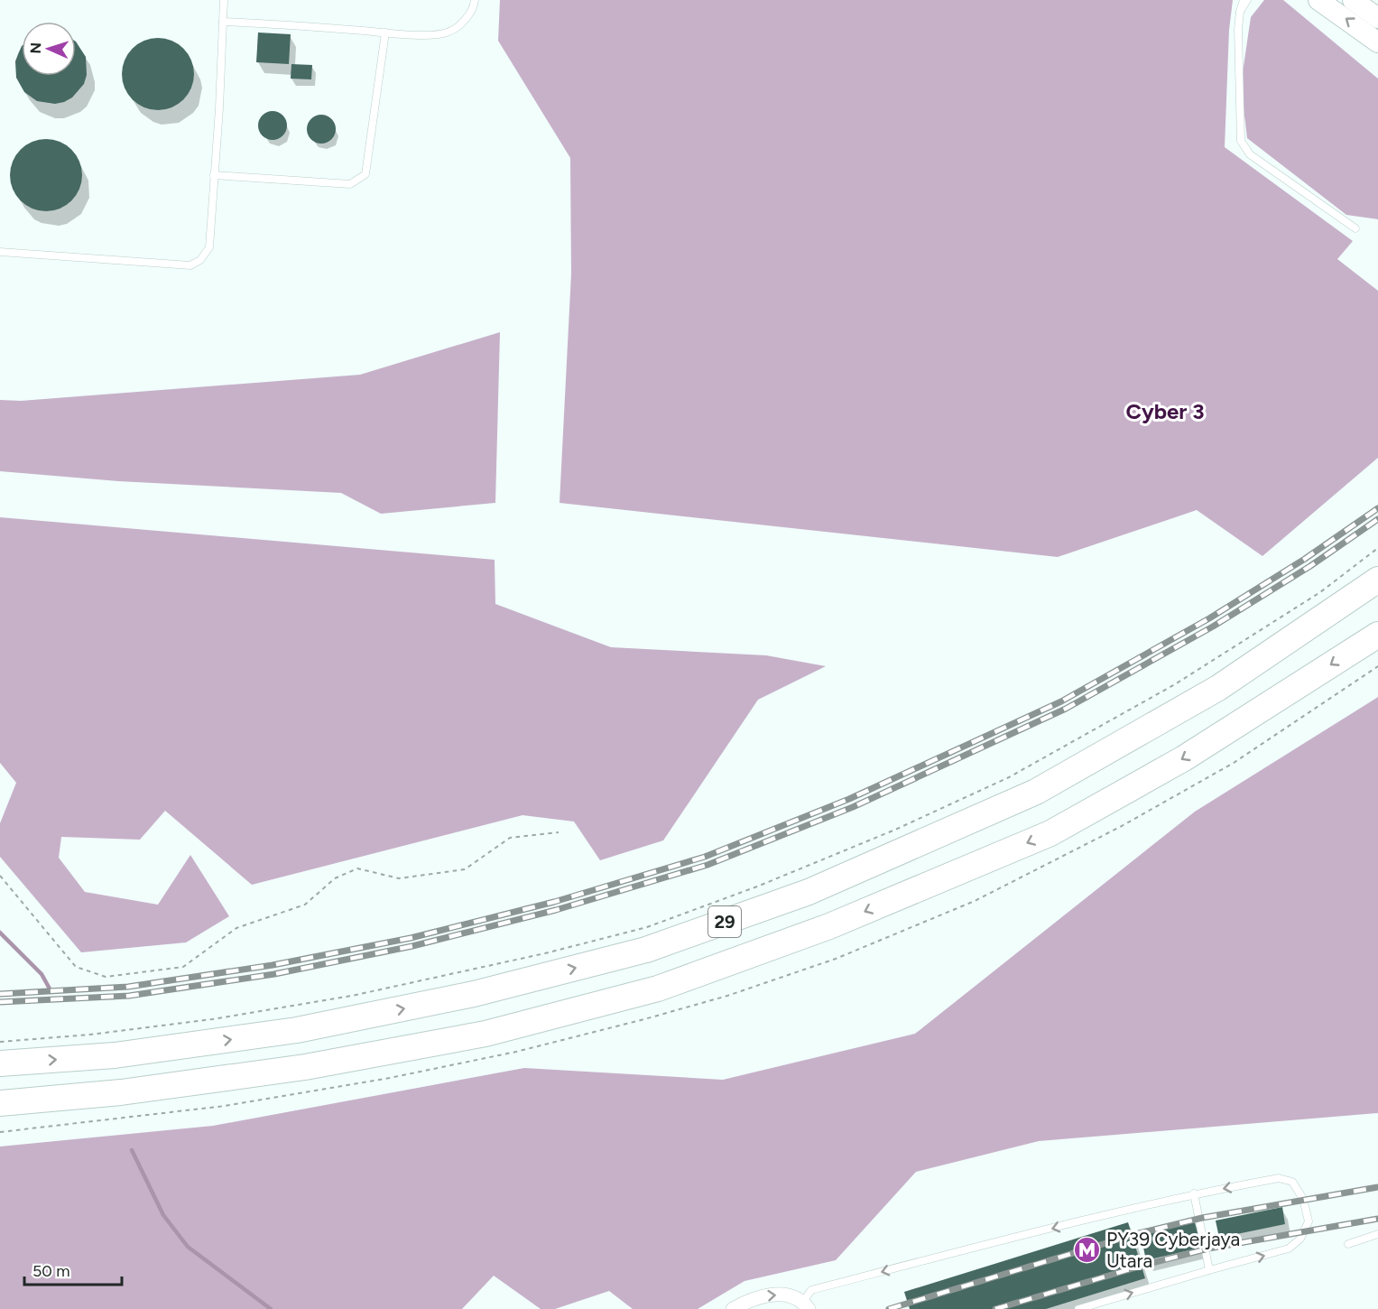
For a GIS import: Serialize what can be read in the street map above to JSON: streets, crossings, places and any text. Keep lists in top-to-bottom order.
{
  "streets": {
    "highway": ["29"]
  },
  "districts": ["Cyber 3"],
  "places": {
    "metro station": ["PY39 Cyberjaya Utara"]
  },
  "scale_bar": "50 m",
  "north": "left"
}
